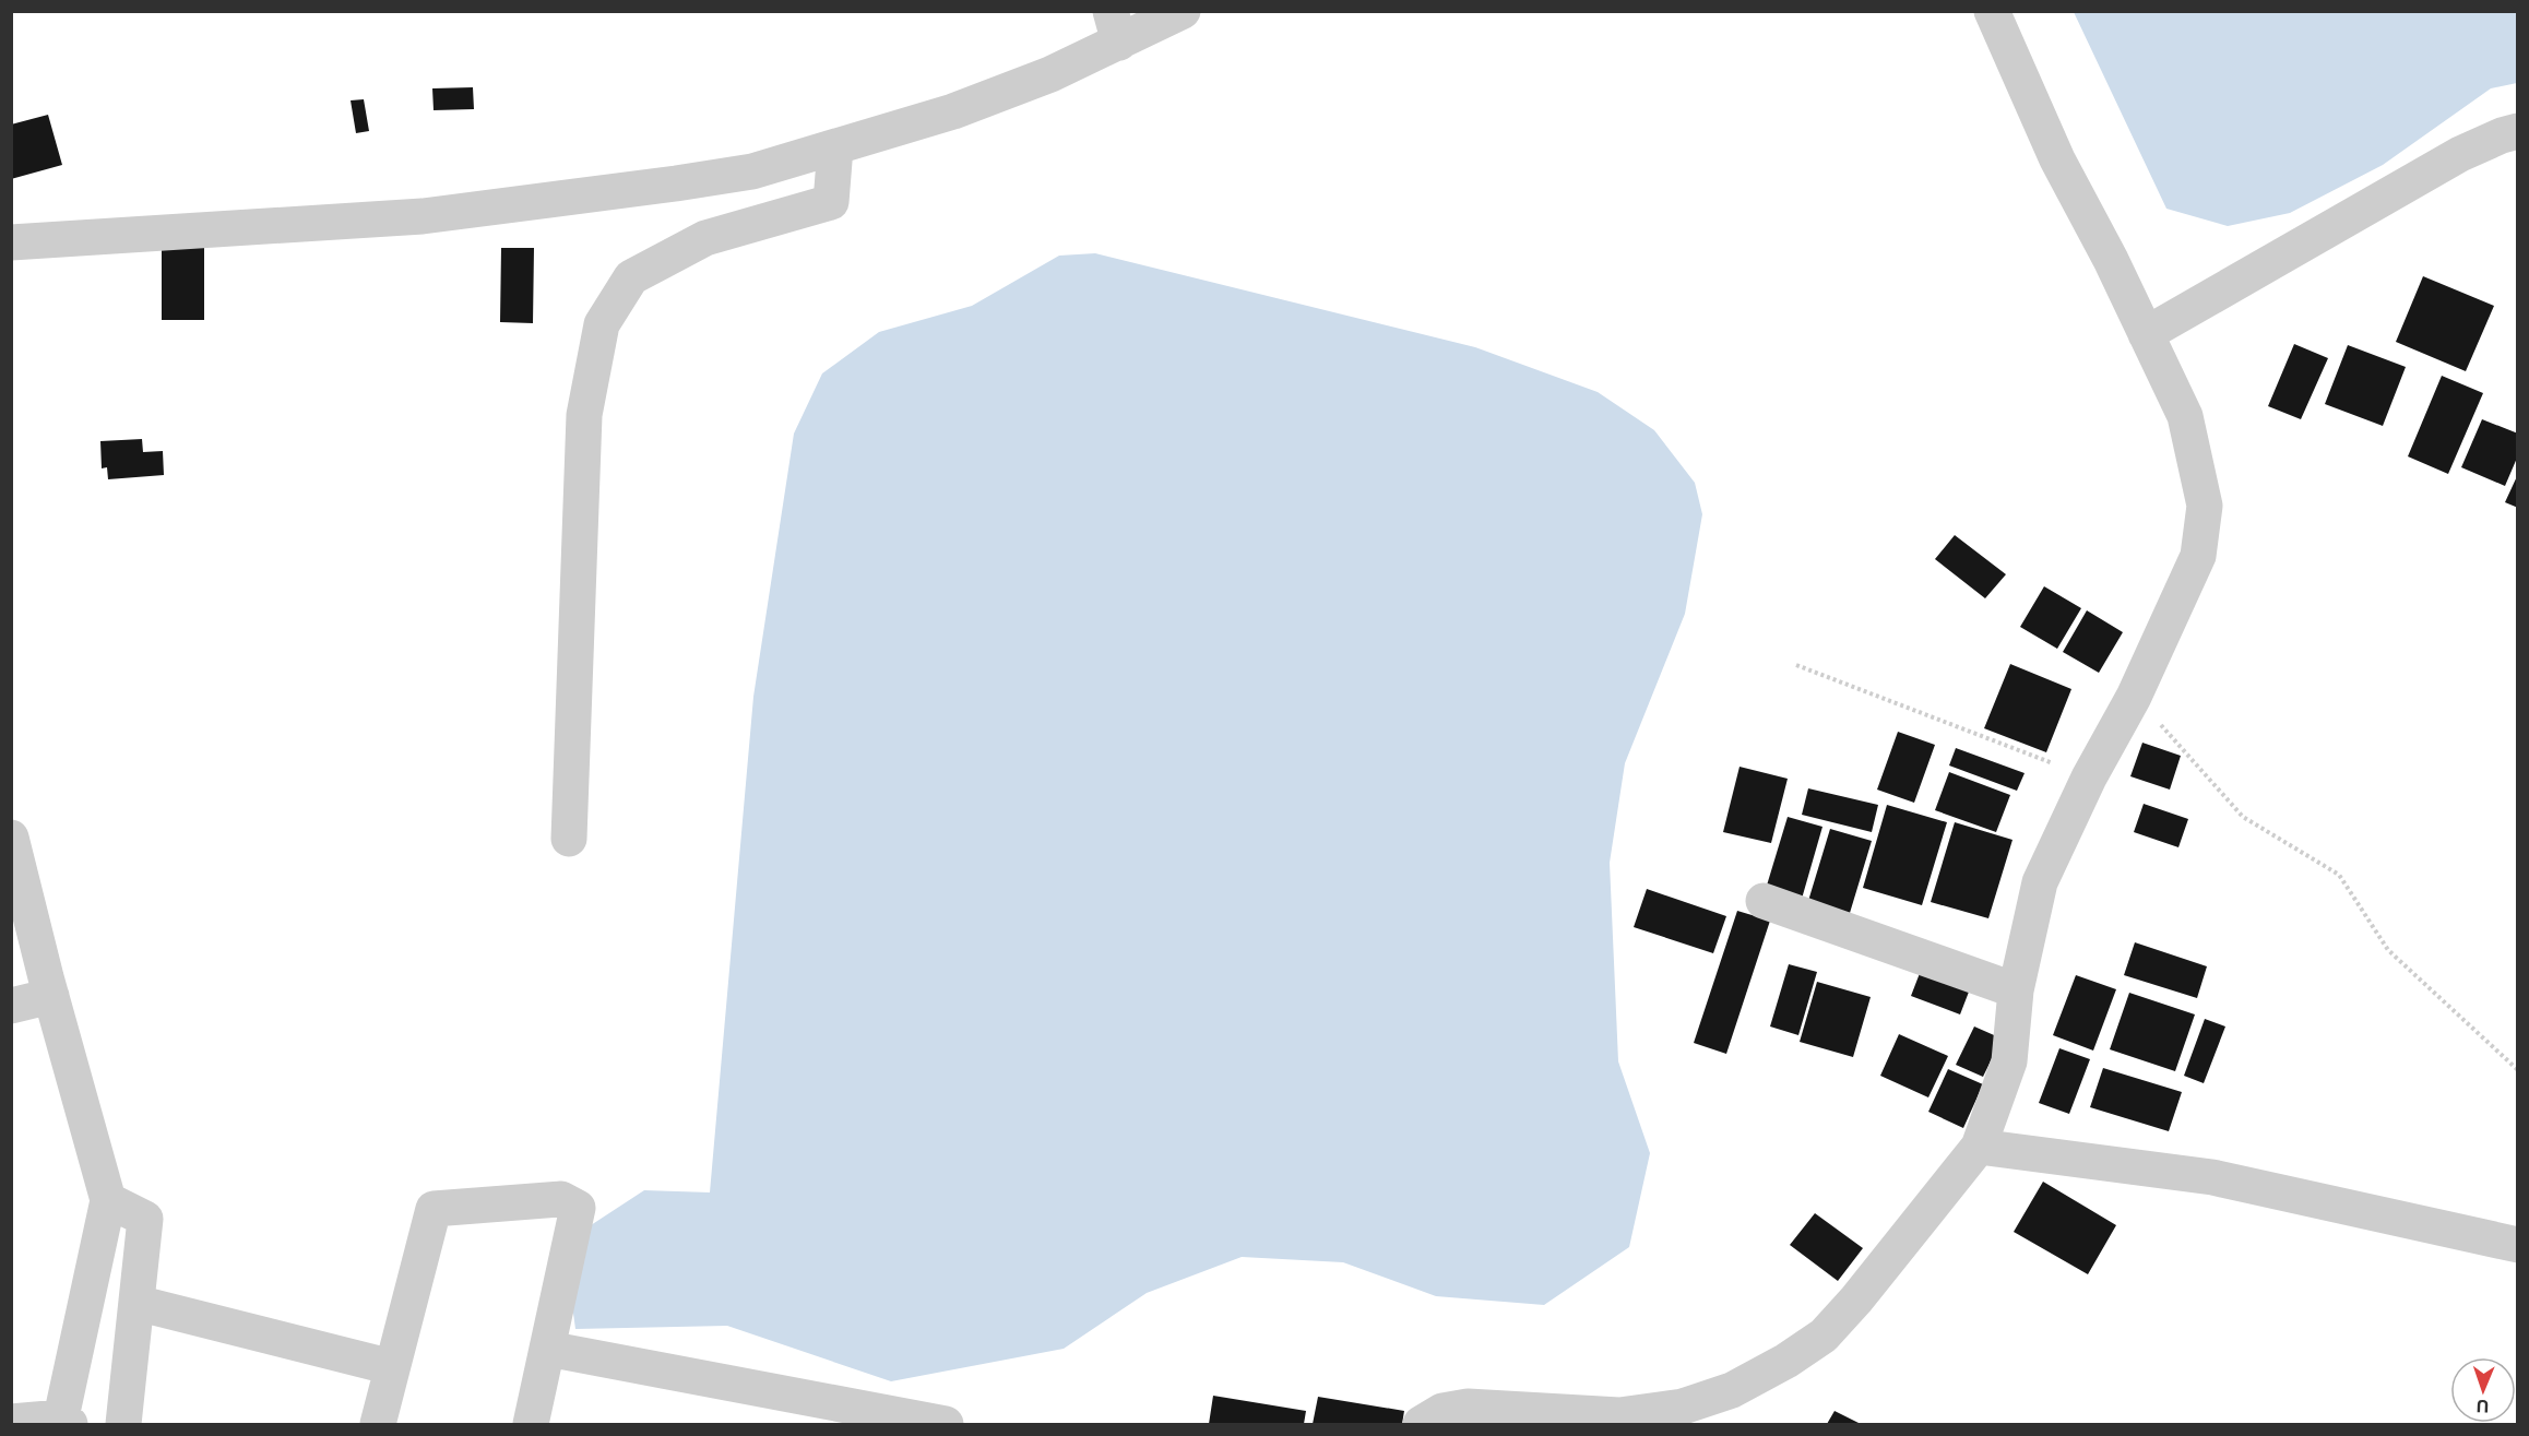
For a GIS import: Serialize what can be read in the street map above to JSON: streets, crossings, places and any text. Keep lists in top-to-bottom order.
{
  "north": "bottom"
}
